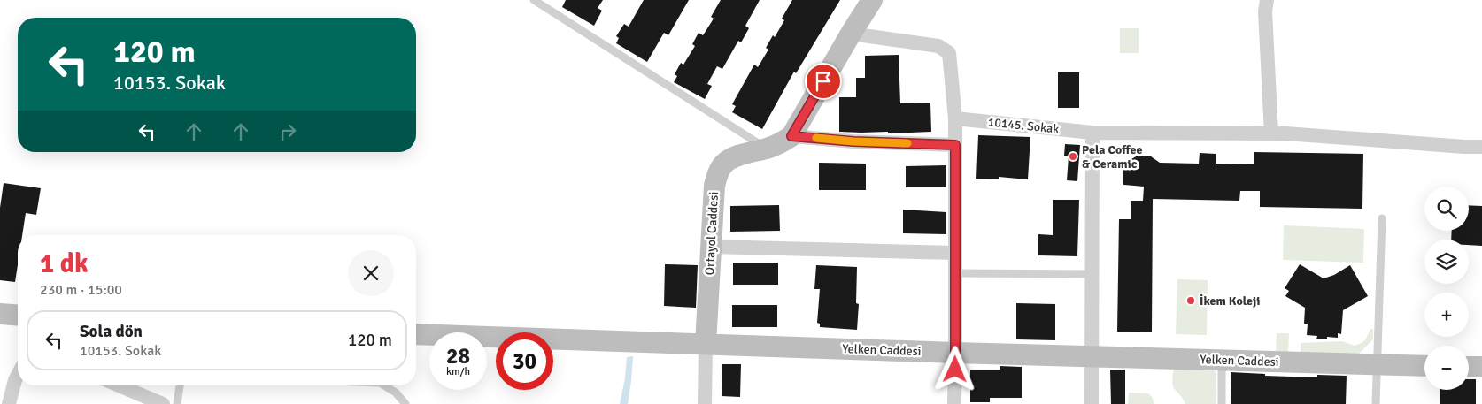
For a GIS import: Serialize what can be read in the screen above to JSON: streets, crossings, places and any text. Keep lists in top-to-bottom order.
{
  "streets": {
    "street": ["10145. Sokak", "Ortayol Caddesi", "Yelken Caddesi"]
  },
  "crossings": [
    ["Ortayol Caddesi", "Yelken Caddesi"]
  ],
  "places": ["Pela Coffee & Ceramic", "İkem Koleji"],
  "page": {
    "turn": ["120 m", "10153. Sokak"],
    "map_buttons": ["+", "−"],
    "heading": ["1 dk", "230 m · 15:00"],
    "list": [
      {
        "name": "Sola dön",
        "note": "10153. Sokak",
        "value": "120 m"
      }
    ],
    "speed": "28 km/h",
    "limit": "30"
  }
}
